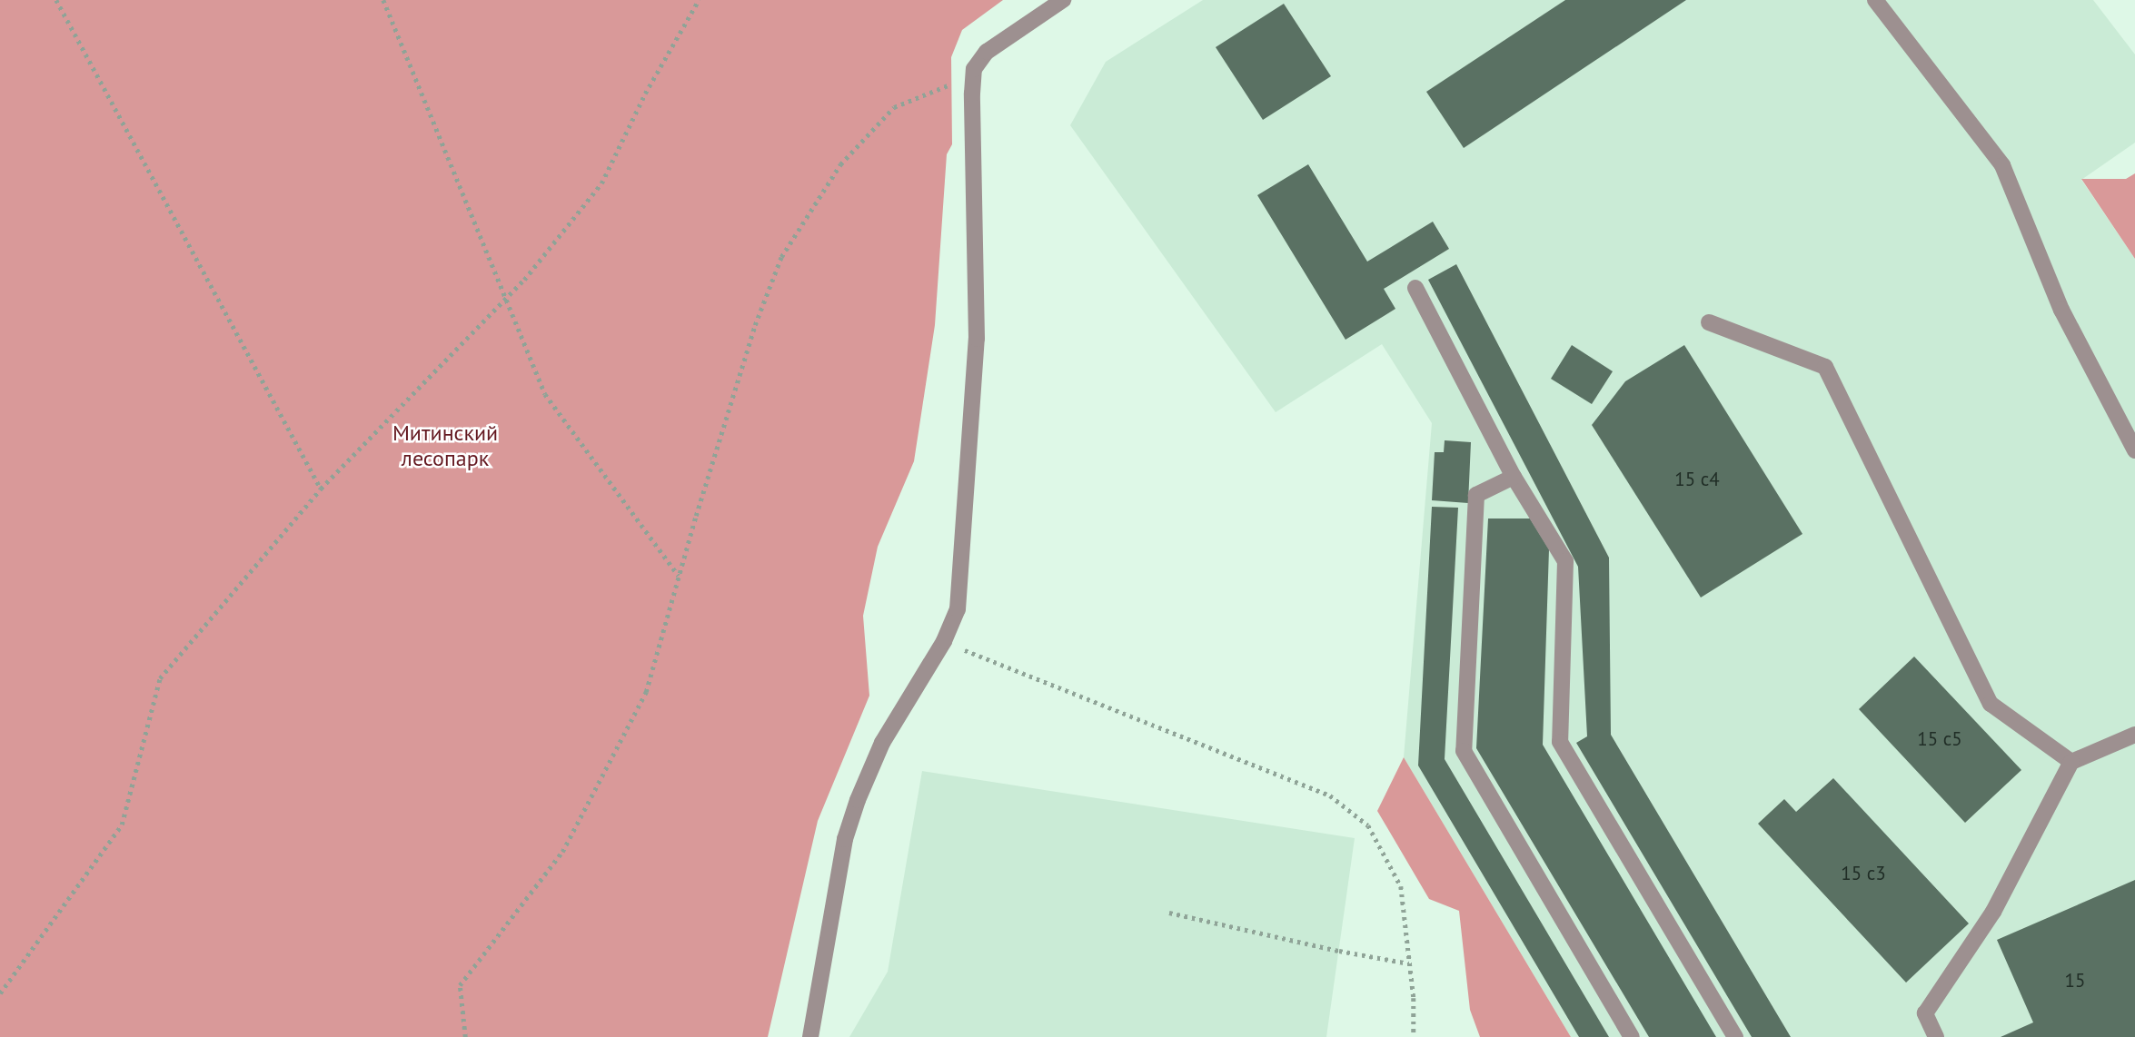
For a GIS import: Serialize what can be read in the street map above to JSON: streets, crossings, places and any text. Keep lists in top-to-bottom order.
{
  "parks": ["Митинский лесопарк"],
  "house_numbers": [
    "15 с4",
    "15 с5",
    "15 с3",
    "15"
  ]
}
